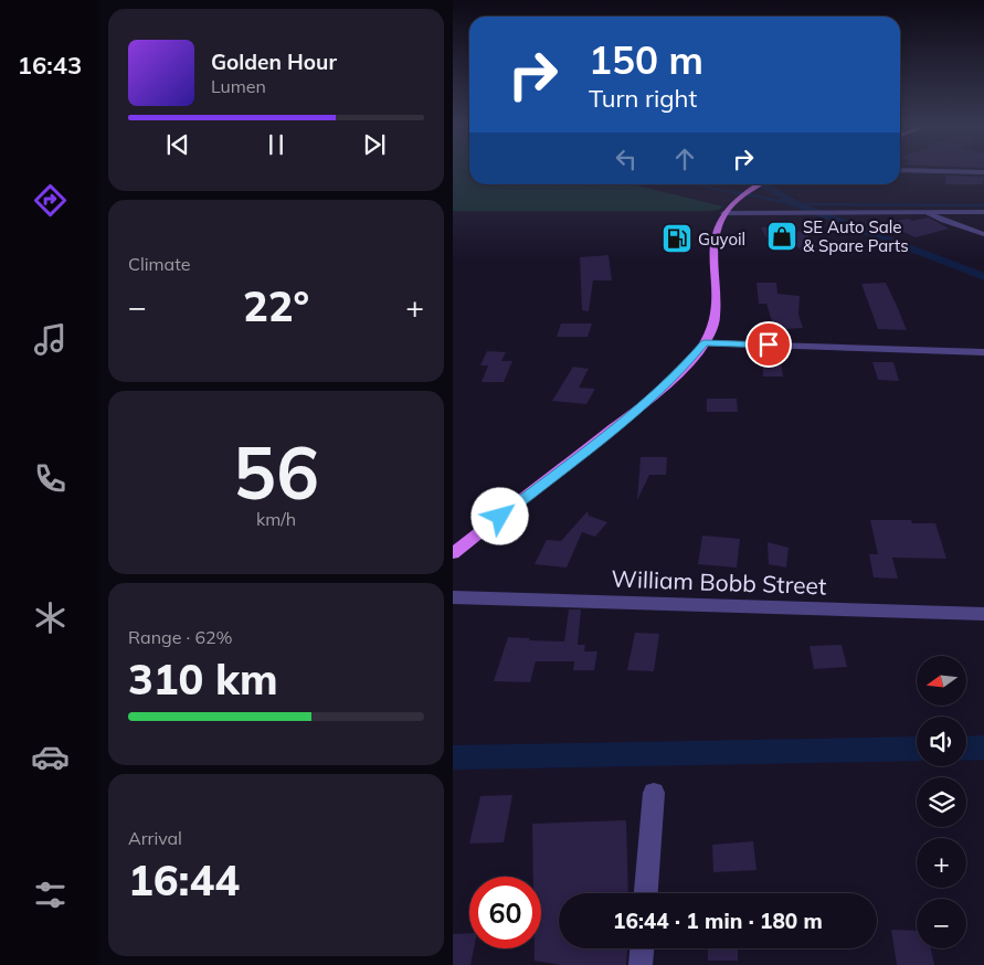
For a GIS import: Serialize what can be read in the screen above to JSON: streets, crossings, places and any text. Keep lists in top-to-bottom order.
{
  "streets": {
    "street": ["William Bobb Street"]
  },
  "places": {
    "shop": ["SE Auto Sale & Spare Parts"],
    "fuel station": ["Guyoil"]
  },
  "north": "left",
  "page": {
    "tabs": "16:43",
    "turn": ["150 m", "Turn right"],
    "song": ["Golden Hour", "Lumen"],
    "tile": [
      "Climate",
      ["56", "km/h"],
      ["Range · 62%", "310 km"],
      ["Arrival", "16:44"]
    ],
    "heat": ["−", "22°", "+"],
    "map_buttons": ["+", "−"],
    "limit": "60",
    "trip": "16:44 · 1 min · 180 m"
  }
}
